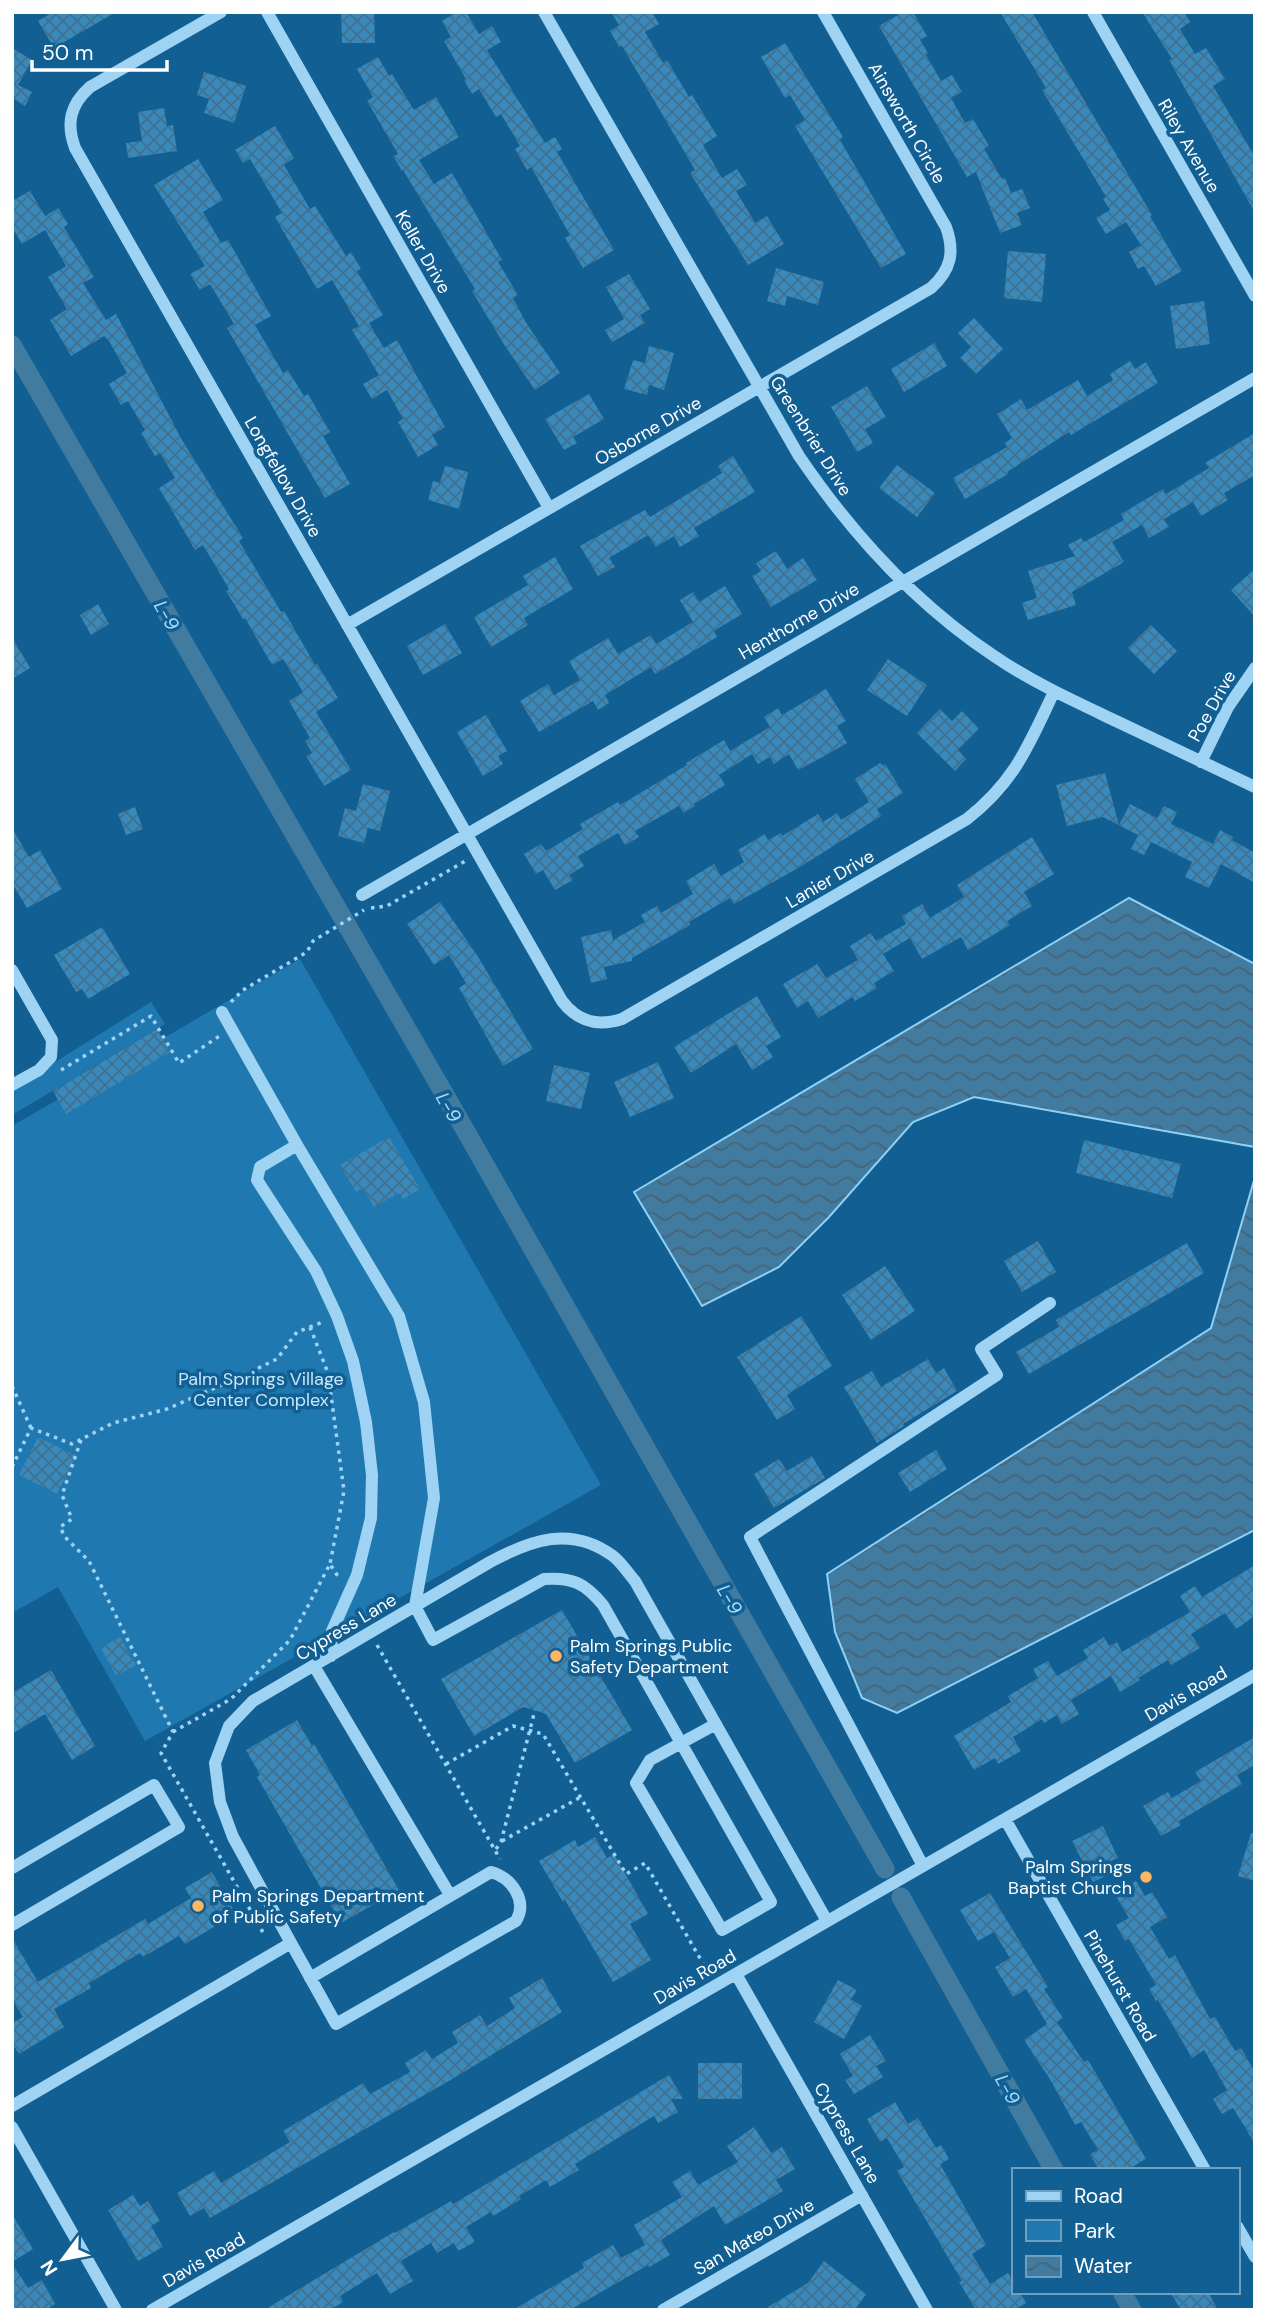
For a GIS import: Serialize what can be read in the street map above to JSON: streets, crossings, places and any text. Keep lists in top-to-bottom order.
{
  "streets": {
    "street": [
      "Ainsworth Circle",
      "Riley Avenue",
      "Keller Drive",
      "Osborne Drive",
      "Greenbrier Drive",
      "Longfellow Drive",
      "Henthorne Drive",
      "Poe Drive",
      "Lanier Drive",
      "Cypress Lane",
      "Davis Road",
      "Pinehurst Road",
      "San Mateo Drive"
    ]
  },
  "crossings": [
    ["Ainsworth Circle", "Osborne Drive"],
    ["Keller Drive", "Osborne Drive"],
    ["Osborne Drive", "Greenbrier Drive"],
    ["Osborne Drive", "Longfellow Drive"],
    ["Greenbrier Drive", "Henthorne Drive"],
    ["Greenbrier Drive", "Poe Drive"],
    ["Greenbrier Drive", "Lanier Drive"],
    ["Longfellow Drive", "Henthorne Drive"],
    ["Longfellow Drive", "Lanier Drive"],
    ["Cypress Lane", "Davis Road"],
    ["Cypress Lane", "San Mateo Drive"],
    ["Davis Road", "Pinehurst Road"]
  ],
  "water": ["L-9"],
  "parks": ["Palm Springs Village Center Complex"],
  "places": ["Palm Springs Public Safety Department", "Palm Springs Baptist Church", "Palm Springs Department of Public Safety"],
  "legend": ["Road", "Park", "Water"],
  "scale_bar": "50 m",
  "north": "bottom left"
}
